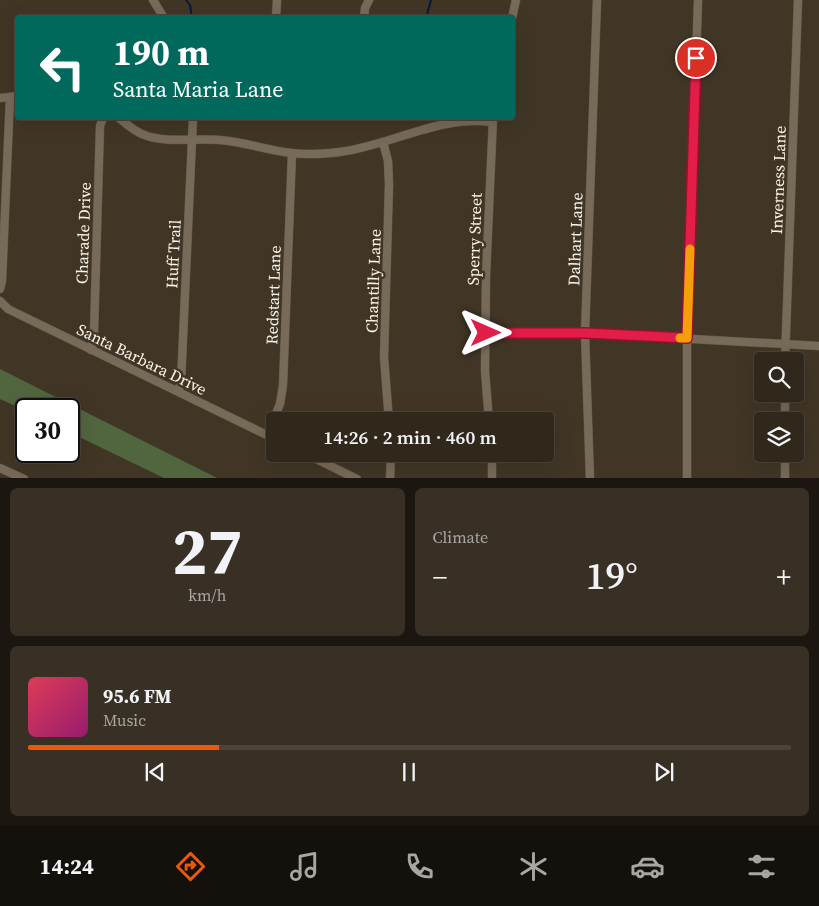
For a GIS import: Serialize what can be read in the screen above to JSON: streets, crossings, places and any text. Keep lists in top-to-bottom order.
{
  "streets": {
    "street": [
      "Inverness Lane",
      "Charade Drive",
      "Sperry Street",
      "Dalhart Lane",
      "Huff Trail",
      "Chantilly Lane",
      "Redstart Lane",
      "Santa Barbara Drive"
    ]
  },
  "crossings": [
    ["Charade Drive", "Santa Barbara Drive"],
    ["Huff Trail", "Santa Barbara Drive"]
  ],
  "page": {
    "turn": ["190 m", "Santa Maria Lane"],
    "limit": "30",
    "trip": "14:26 · 2 min · 460 m",
    "tile": [
      ["27", "km/h"],
      "Climate"
    ],
    "heat": ["−", "19°", "+"],
    "song": ["95.6 FM", "Music"],
    "tabs": "14:24"
  }
}
